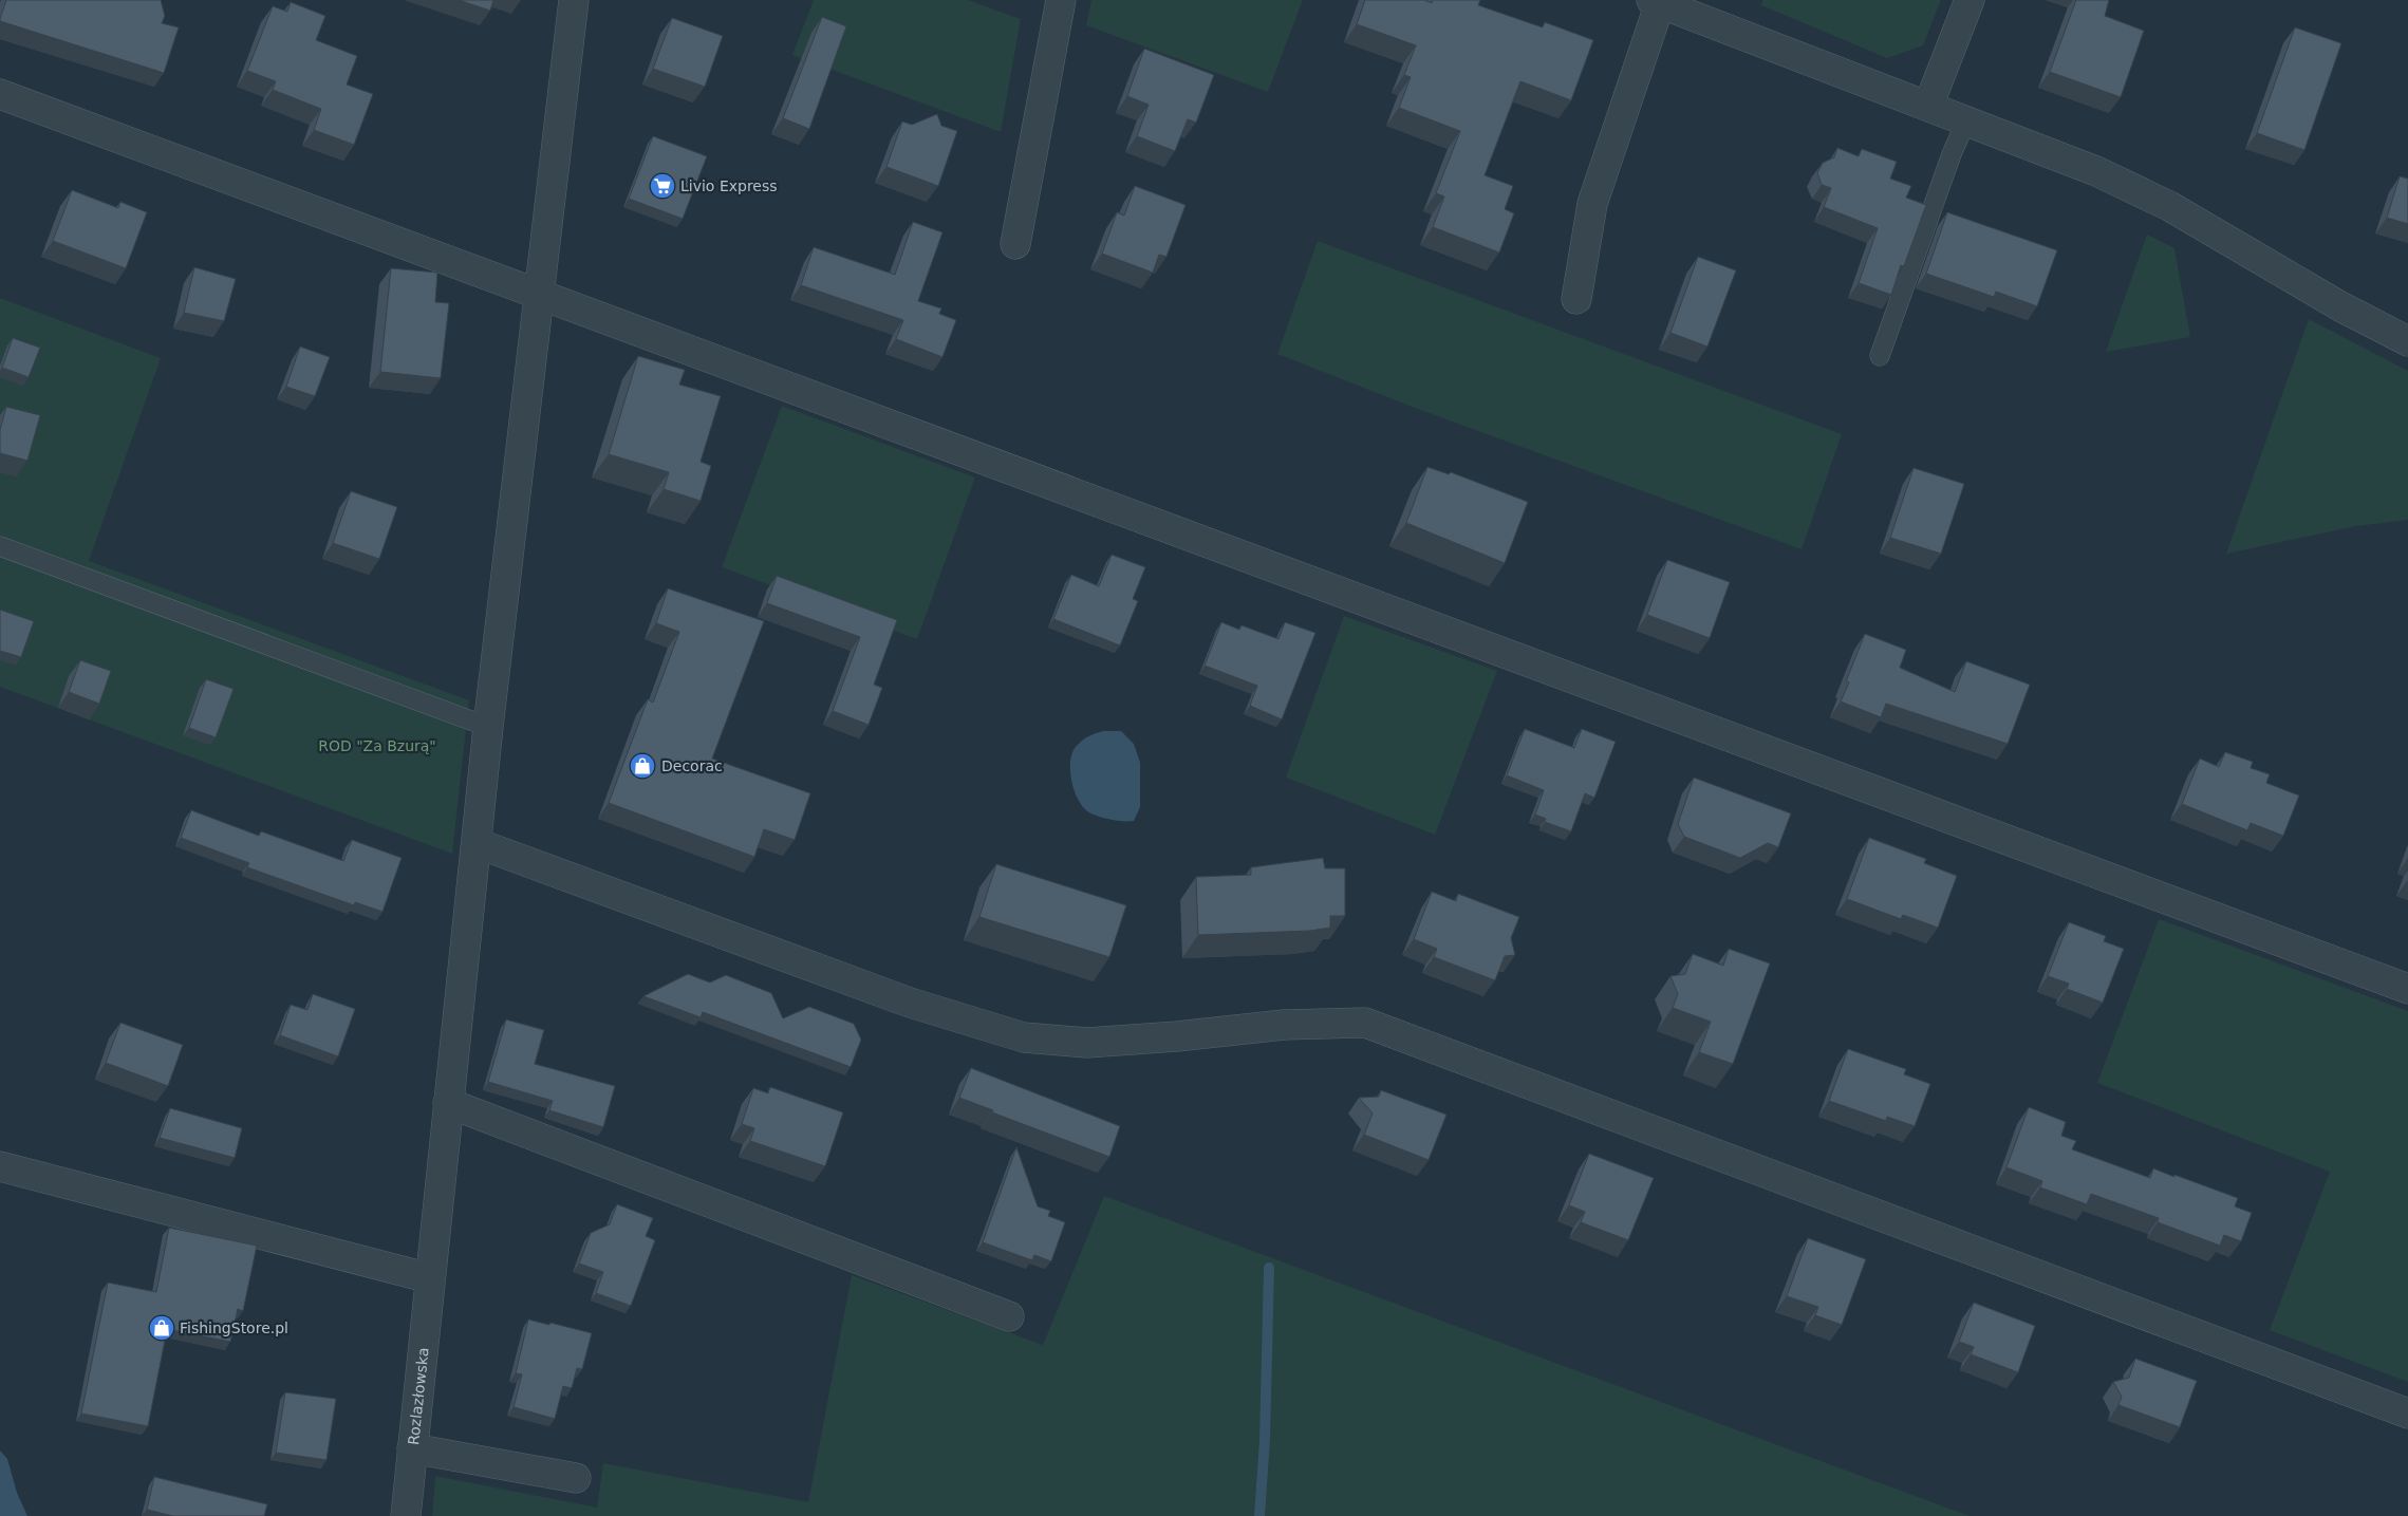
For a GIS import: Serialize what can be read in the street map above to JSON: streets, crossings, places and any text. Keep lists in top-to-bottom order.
{
  "streets": {
    "street": ["Rozlazłowska"]
  },
  "parks": ["ROD \"Za Bzurą\""],
  "places": {
    "supermarket": ["Livio Express"],
    "shop": ["Decorac", "FishingStore.pl"]
  }
}
